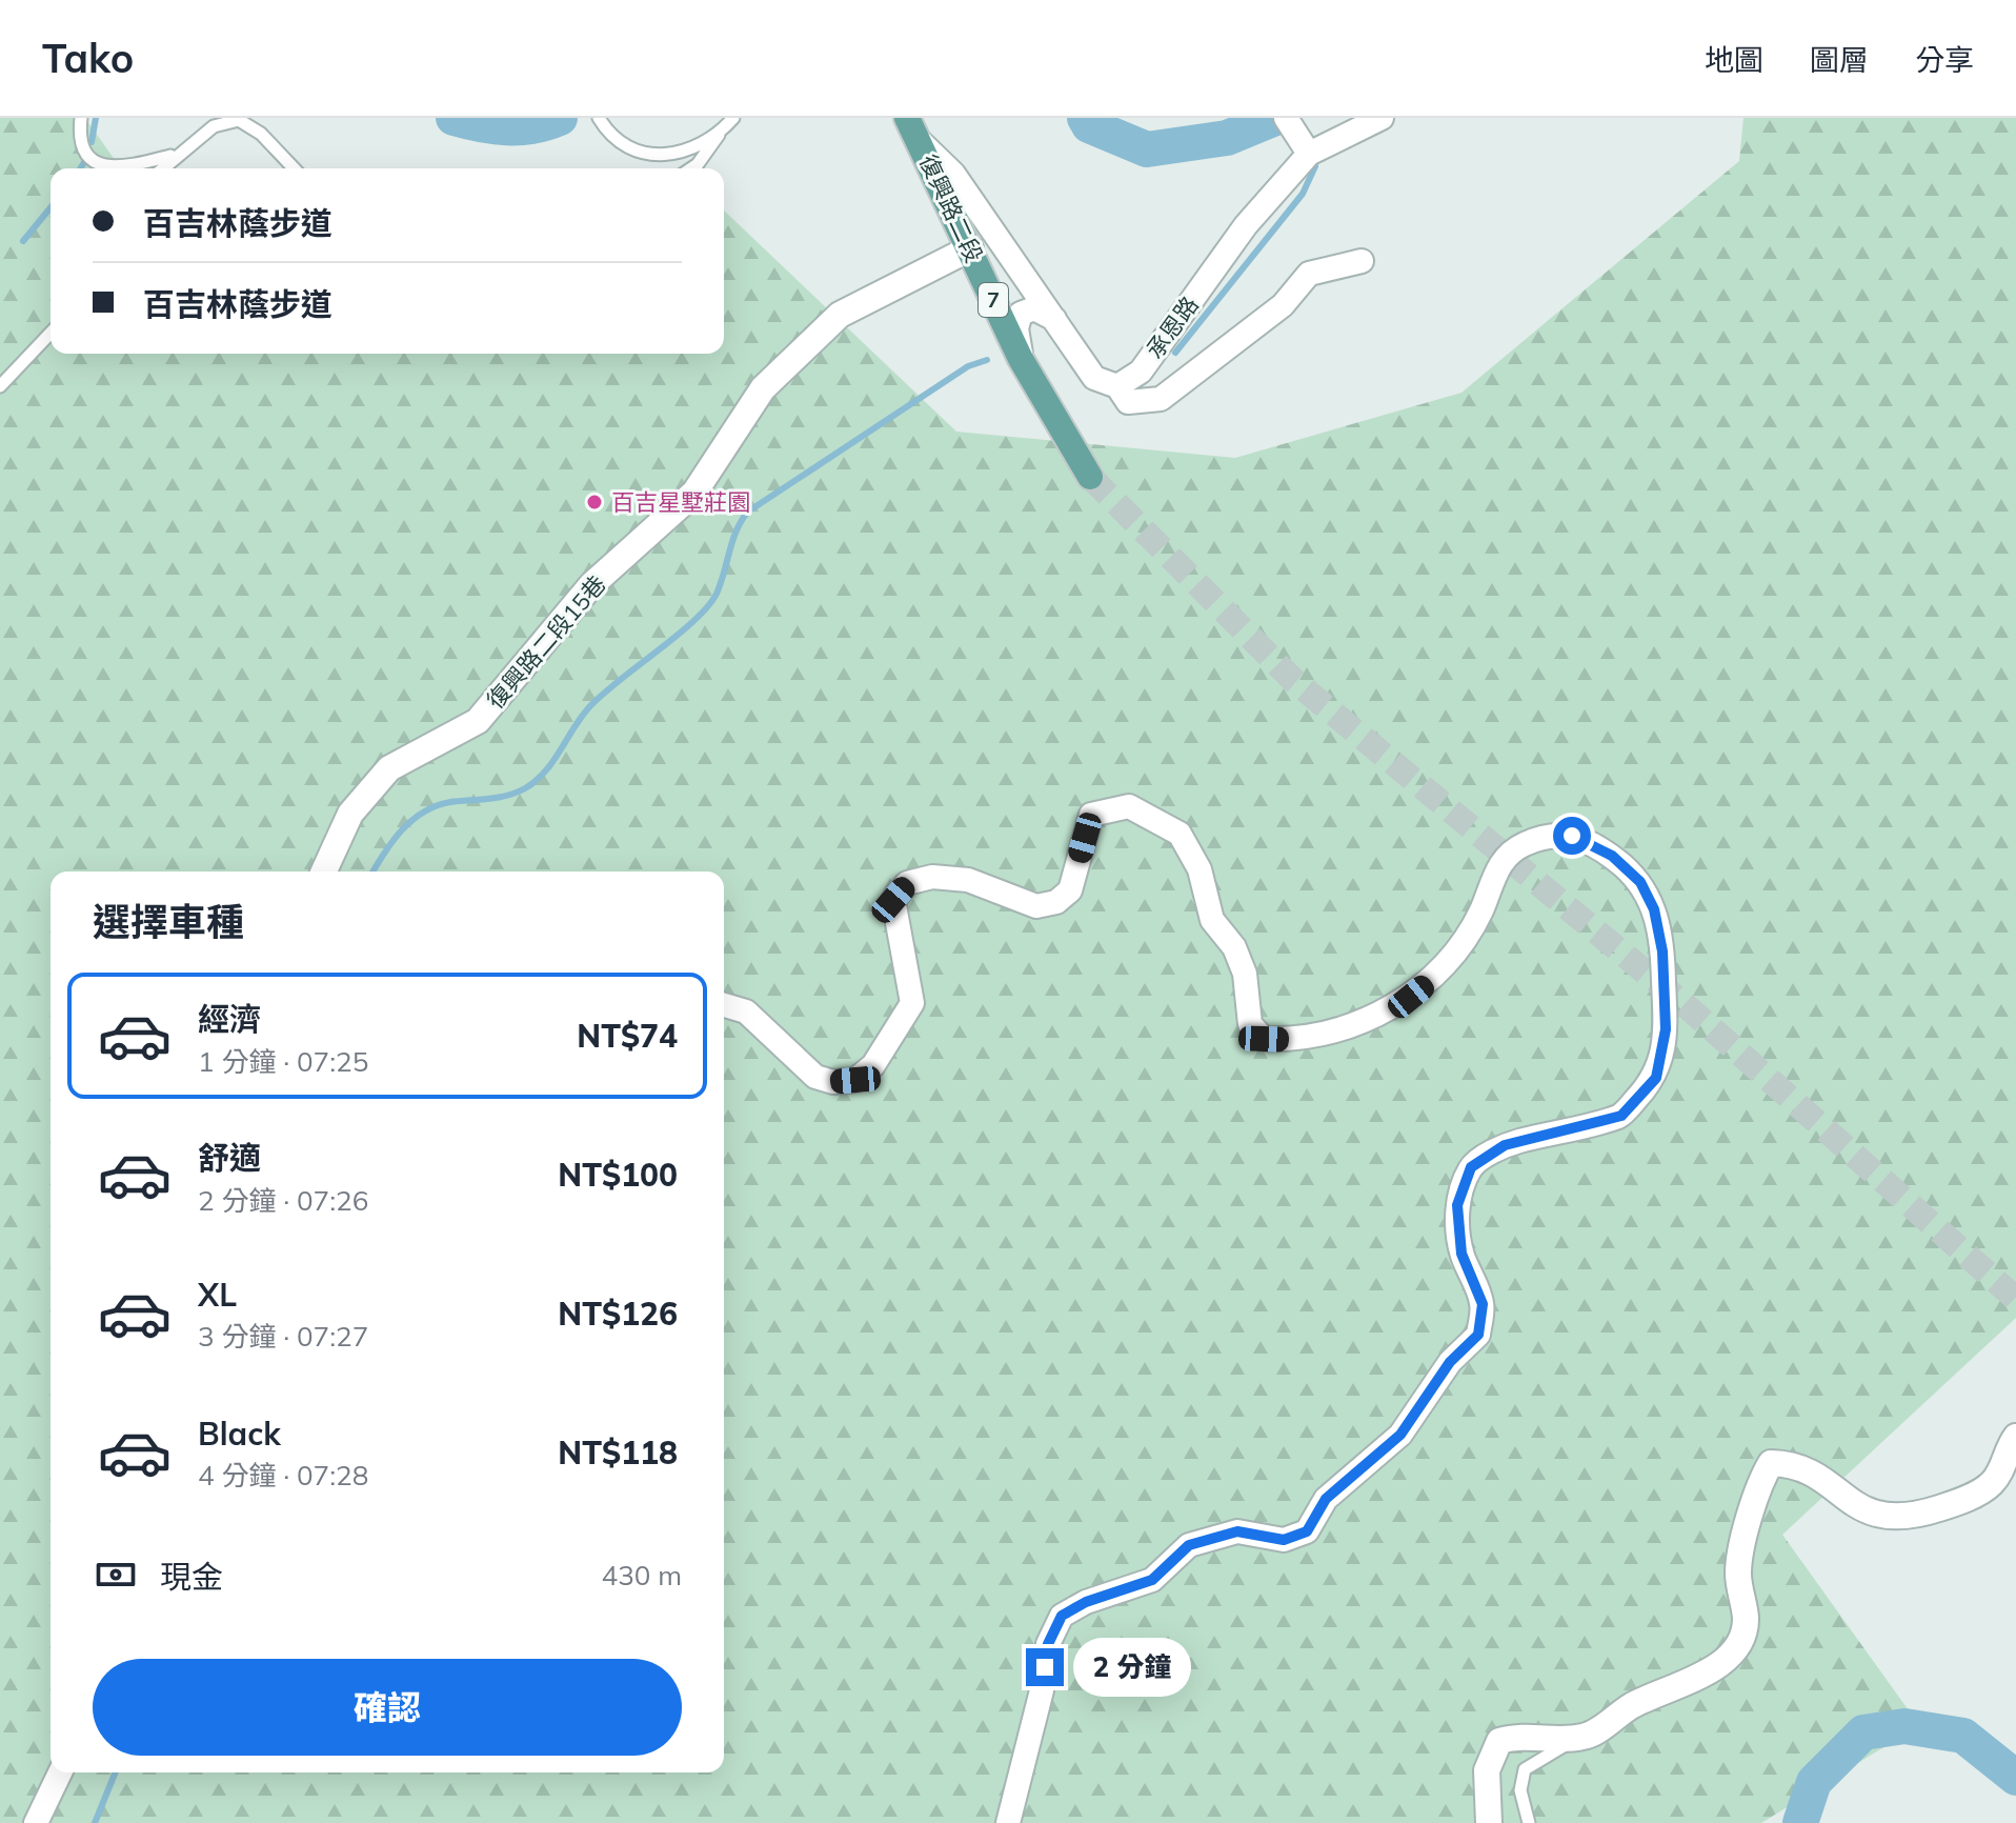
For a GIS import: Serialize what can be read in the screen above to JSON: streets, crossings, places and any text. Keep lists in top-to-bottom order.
{
  "streets": {
    "main road": ["復興路二段", "7"],
    "street": ["承恩路", "復興路二段15巷"]
  },
  "crossings": [
    ["復興路二段", "復興路二段15巷"]
  ],
  "places": ["百吉星墅莊園"],
  "page": {
    "header": "Tako",
    "nav": ["地圖", "圖層", "分享"],
    "banner": ["百吉林蔭步道", "百吉林蔭步道"],
    "heading": "選擇車種",
    "list": [
      {
        "name": "經濟",
        "note": "1 分鐘 · 07:25",
        "value": "NT$74"
      },
      {
        "name": "舒適",
        "note": "2 分鐘 · 07:26",
        "value": "NT$100"
      },
      {
        "name": "XL",
        "note": "3 分鐘 · 07:27",
        "value": "NT$126"
      },
      {
        "name": "Black",
        "note": "4 分鐘 · 07:28",
        "value": "NT$118"
      }
    ],
    "pay": ["現金", "430 m"],
    "bubble": "2 分鐘",
    "buttons": "確認"
  }
}
